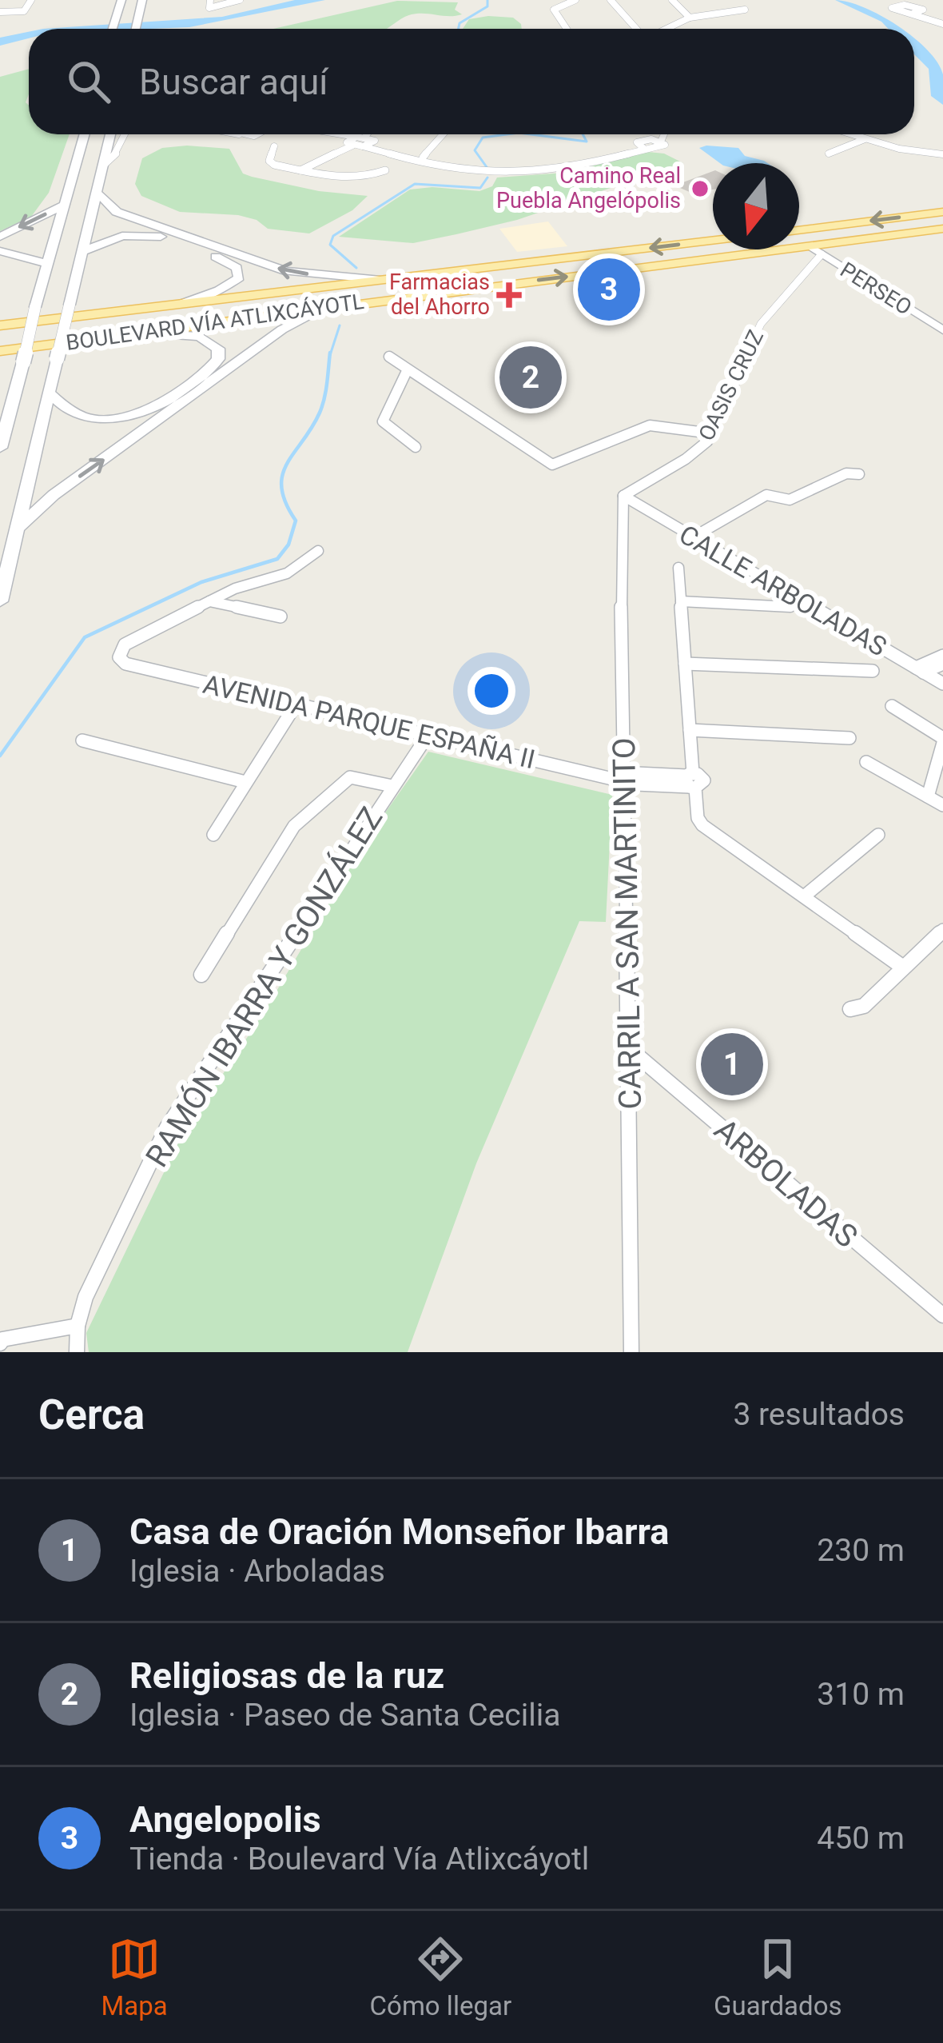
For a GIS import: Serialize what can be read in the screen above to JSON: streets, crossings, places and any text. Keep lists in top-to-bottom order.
{
  "streets": {
    "main road": ["BOULEVARD VÍA ATLIXCÁYOTL"],
    "street": [
      "PERSEO",
      "OASIS CRUZ",
      "CALLE ARBOLADAS",
      "AVENIDA PARQUE ESPAÑA II",
      "CARRIL A SAN MARTINITO",
      "RAMÓN IBARRA Y GONZÁLEZ",
      "ARBOLADAS"
    ]
  },
  "crossings": [
    ["PERSEO", "BOULEVARD VÍA ATLIXCÁYOTL"],
    ["PERSEO", "OASIS CRUZ"],
    ["OASIS CRUZ", "CALLE ARBOLADAS"],
    ["OASIS CRUZ", "CARRIL A SAN MARTINITO"],
    ["CALLE ARBOLADAS", "CARRIL A SAN MARTINITO"],
    ["AVENIDA PARQUE ESPAÑA II", "CARRIL A SAN MARTINITO"],
    ["AVENIDA PARQUE ESPAÑA II", "RAMÓN IBARRA Y GONZÁLEZ"],
    ["CARRIL A SAN MARTINITO", "ARBOLADAS"]
  ],
  "places": {
    "other": ["Camino Real Puebla Angelópolis"],
    "health": ["Farmacias del Ahorro"]
  },
  "north": "bottom",
  "page": {
    "search": "Buscar aquí",
    "pins": ["3", "2", "1"],
    "heading": ["Cerca", "3 resultados"],
    "list": [
      {
        "mark": "1",
        "name": "Casa de Oración Monseñor Ibarra",
        "note": "Iglesia · Arboladas",
        "value": "230 m"
      },
      {
        "mark": "2",
        "name": "Religiosas de la ruz",
        "note": "Iglesia · Paseo de Santa Cecilia",
        "value": "310 m"
      },
      {
        "mark": "3",
        "name": "Angelopolis",
        "note": "Tienda · Boulevard Vía Atlixcáyotl",
        "value": "450 m"
      }
    ],
    "nav": ["Mapa", "Cómo llegar", "Guardados"]
  }
}
